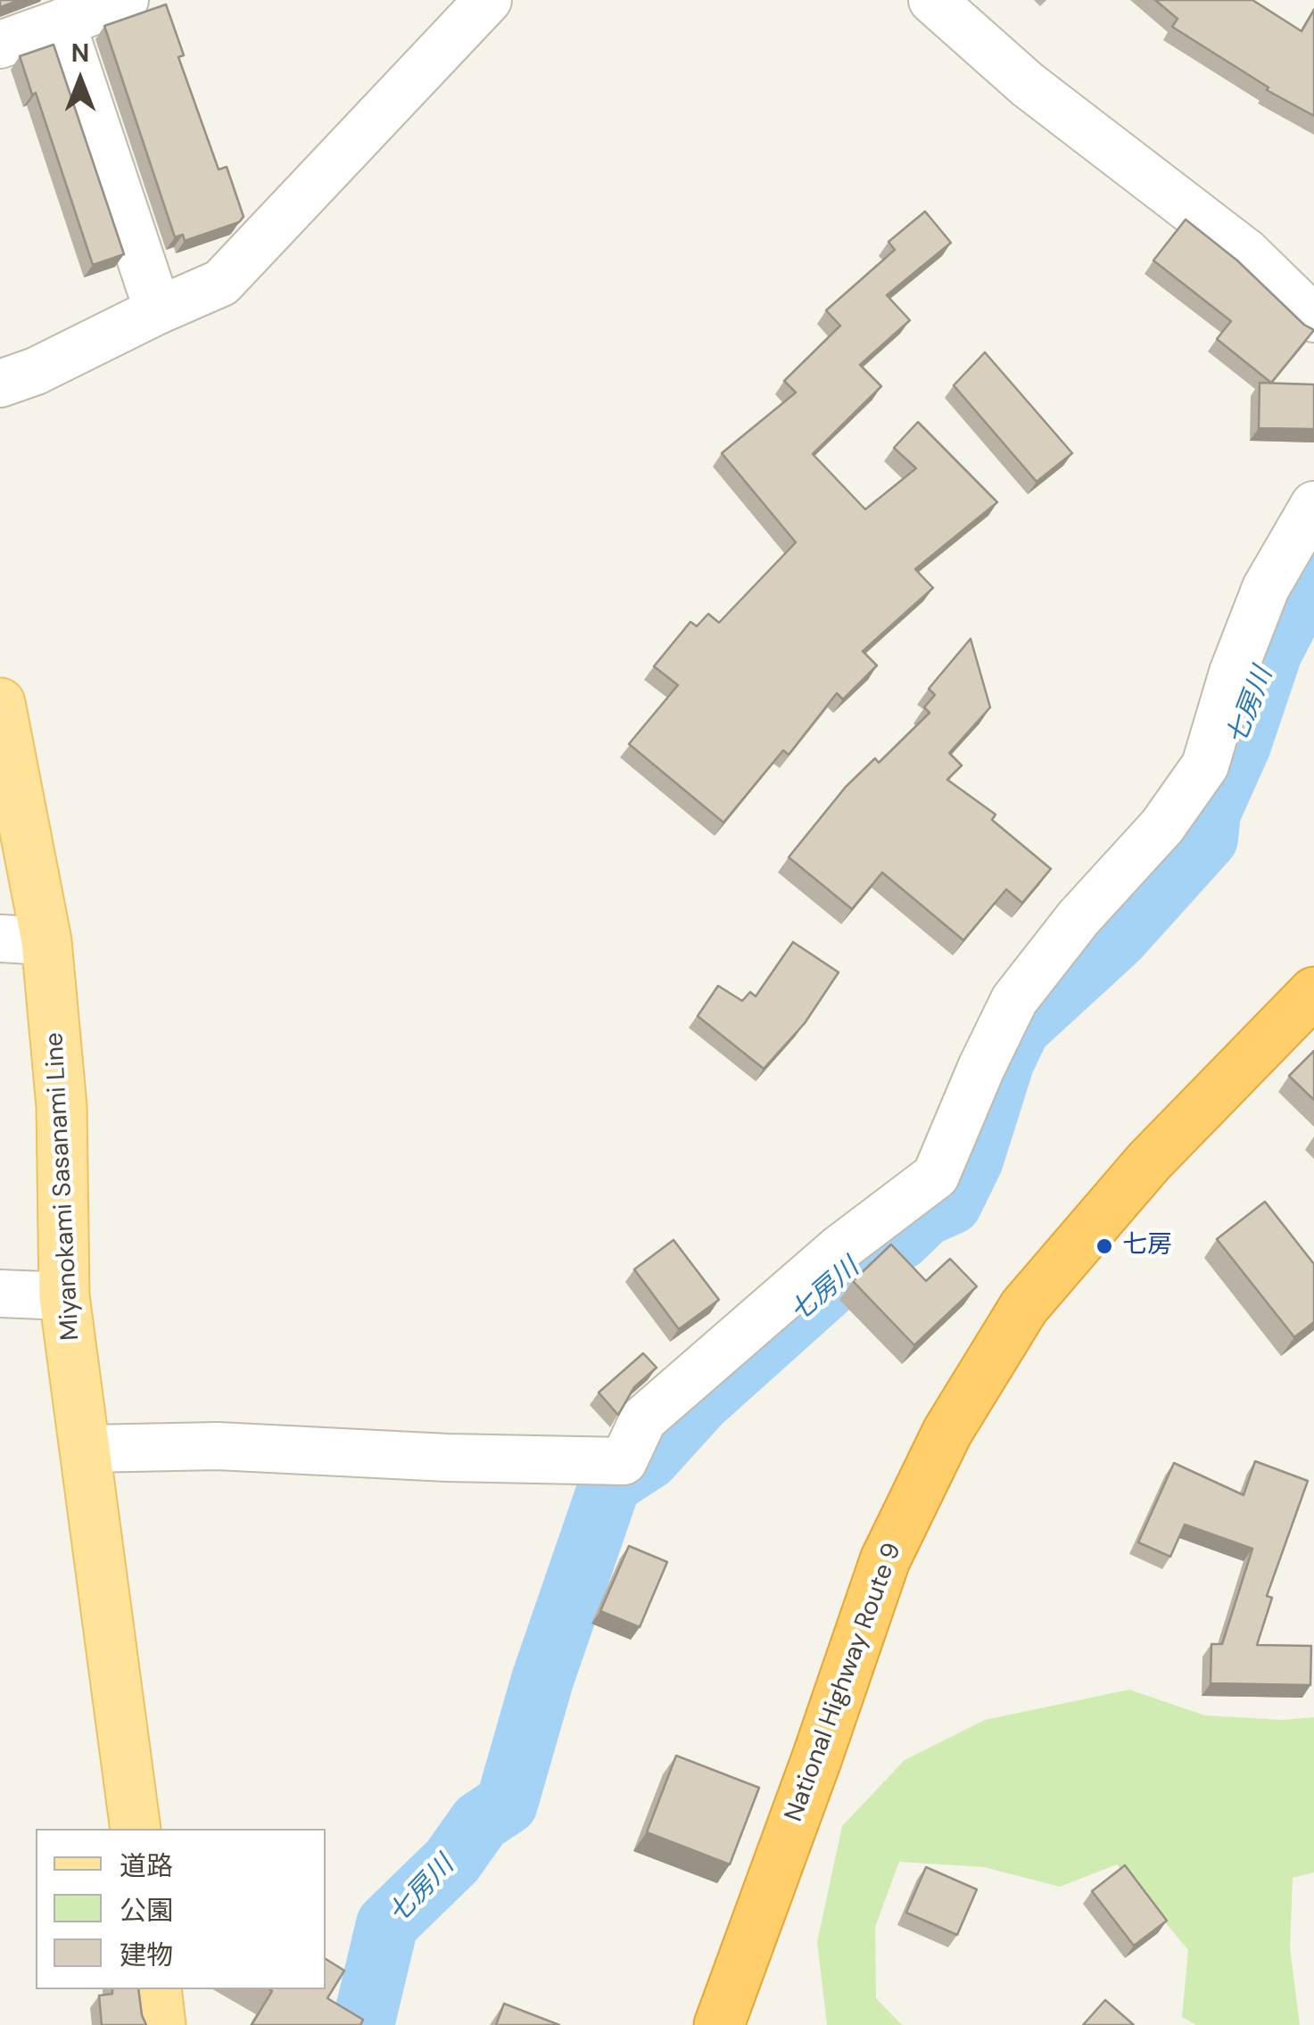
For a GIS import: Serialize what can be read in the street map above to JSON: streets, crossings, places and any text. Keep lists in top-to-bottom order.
{
  "streets": {
    "highway": ["National Highway Route 9"],
    "main road": ["Miyanokami Sasanami Line"]
  },
  "water": ["七房川"],
  "places": ["七房"],
  "legend": ["道路", "公園", "建物"],
  "north": "top"
}
